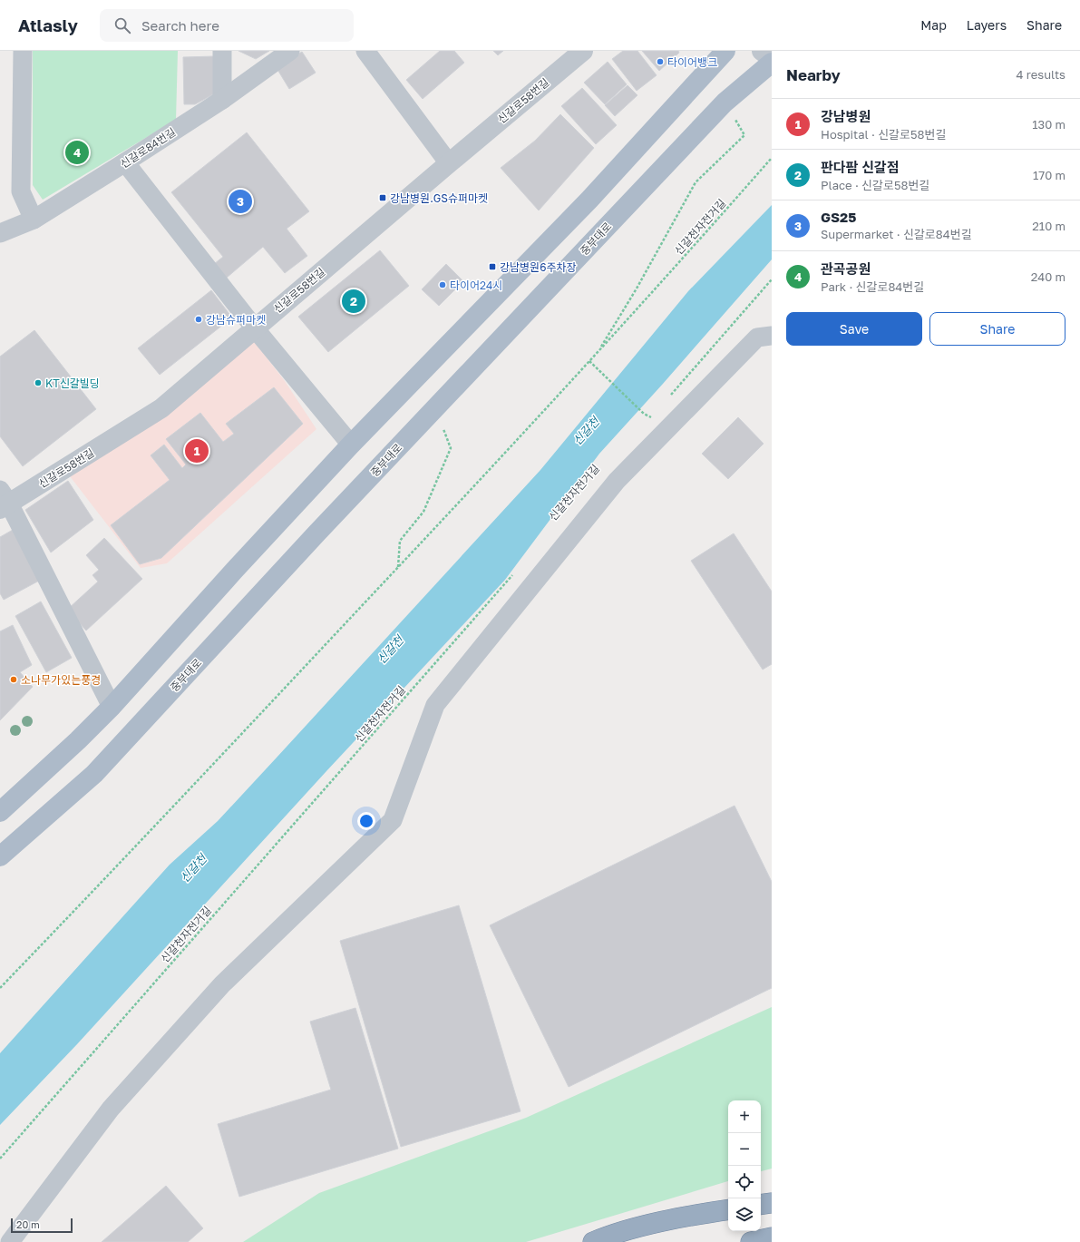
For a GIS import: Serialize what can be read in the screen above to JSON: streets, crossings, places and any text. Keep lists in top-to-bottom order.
{
  "streets": {
    "main road": ["중부대로"],
    "street": ["신갈로58번길", "신갈로84번길"],
    "path": ["신갈천자전거길"]
  },
  "water": ["신갈천"],
  "places": {
    "other": [
      "타이어뱅크",
      "타이어24시",
      "강남슈퍼마켓",
      "KT신갈빌딩",
      "소나무가있는풍경"
    ],
    "transit": ["강남병원.GS슈퍼마켓", "강남병원6주차장"]
  },
  "scale_bar": "20 m",
  "page": {
    "header": "Atlasly",
    "search": "Search here",
    "nav": ["Map", "Layers", "Share"],
    "heading": ["Nearby", "4 results"],
    "list": [
      {
        "mark": "1",
        "name": "강남병원",
        "note": "Hospital · 신갈로58번길",
        "value": "130 m"
      },
      {
        "mark": "2",
        "name": "판다팜 신갈점",
        "note": "Place · 신갈로58번길",
        "value": "170 m"
      },
      {
        "mark": "3",
        "name": "GS25",
        "note": "Supermarket · 신갈로84번길",
        "value": "210 m"
      },
      {
        "mark": "4",
        "name": "관곡공원",
        "note": "Park · 신갈로84번길",
        "value": "240 m"
      }
    ],
    "pins": [
      "4",
      "3",
      "2",
      "1"
    ],
    "buttons": ["Save", "Share"],
    "map_buttons": ["+", "−"],
    "scale": "20 m"
  }
}
